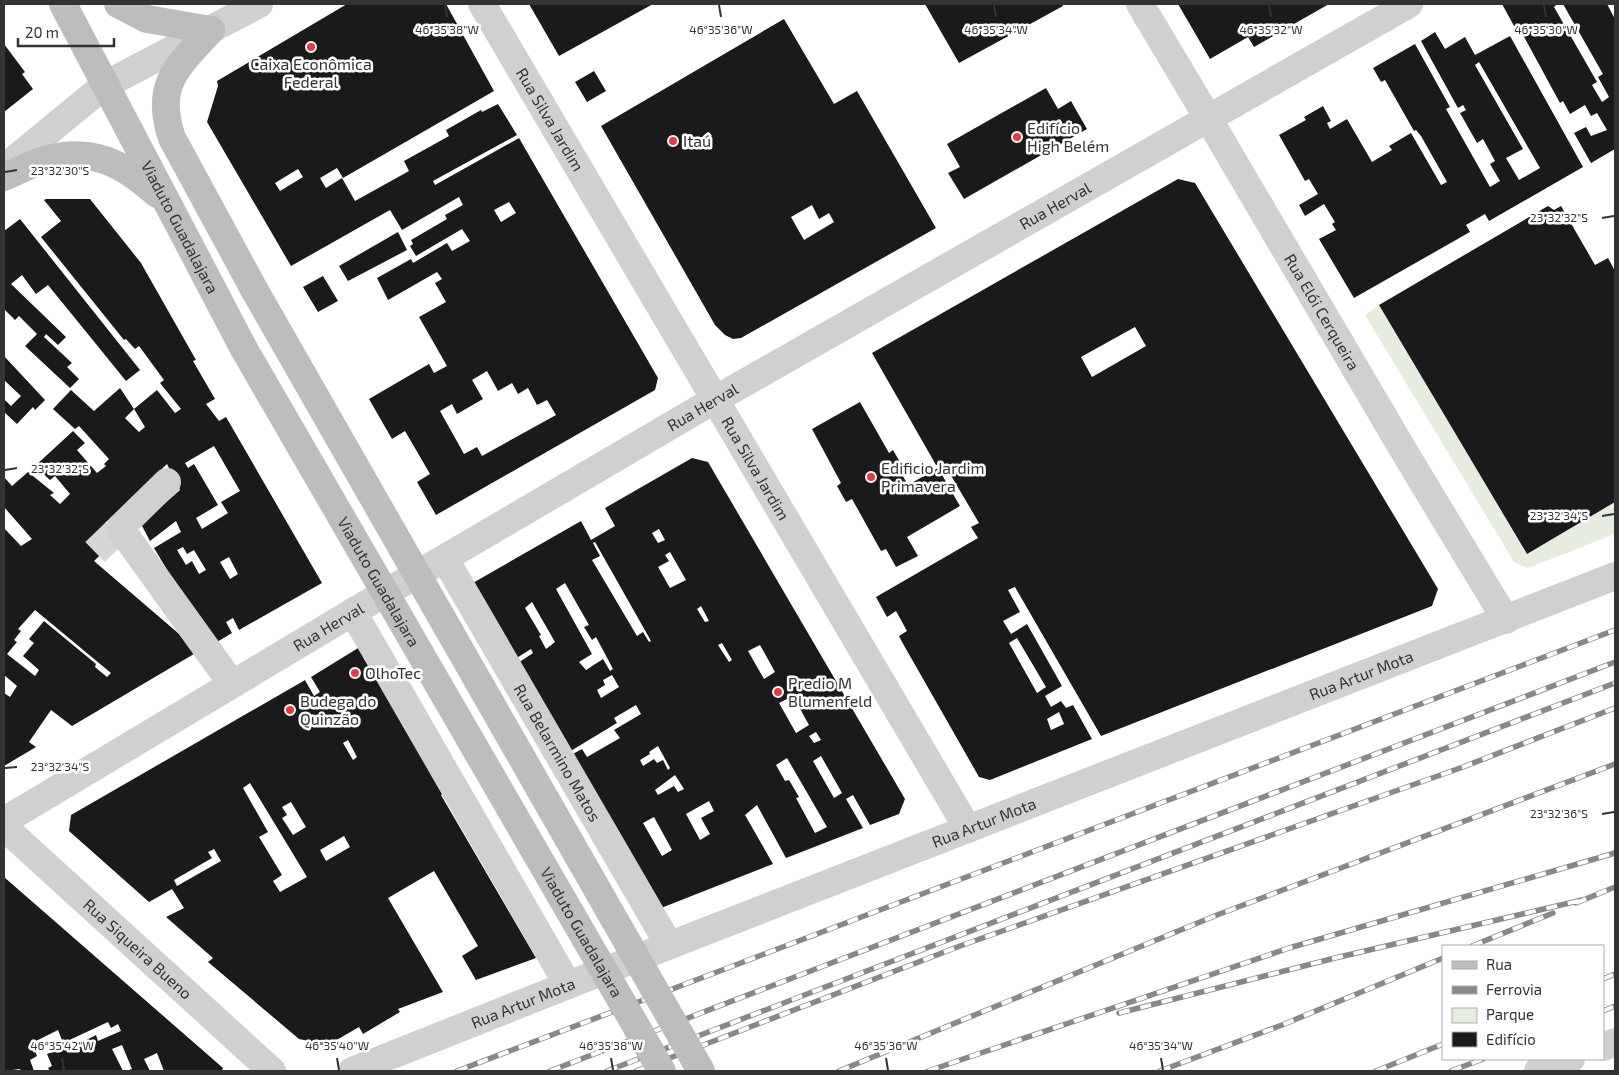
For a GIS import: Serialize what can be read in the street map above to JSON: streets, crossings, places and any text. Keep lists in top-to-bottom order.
{
  "streets": {
    "main road": ["Viaduto Guadalajara"],
    "street": [
      "Rua Silva Jardim",
      "Rua Herval",
      "Rua Elói Cerqueira",
      "Rua Artur Mota",
      "Rua Belarmino Matos",
      "Rua Siqueira Bueno"
    ]
  },
  "crossings": [
    ["Rua Silva Jardim", "Rua Herval"],
    ["Rua Silva Jardim", "Rua Artur Mota"],
    ["Rua Herval", "Rua Elói Cerqueira"],
    ["Rua Herval", "Rua Belarmino Matos"],
    ["Rua Elói Cerqueira", "Rua Artur Mota"],
    ["Rua Artur Mota", "Rua Belarmino Matos"]
  ],
  "places": [
    "Caixa Econômica Federal",
    "Edifício High Belém",
    "Itaú",
    "Edificio Jardim Primavera",
    "OlhoTec",
    "Predio M Blumenfeld",
    "Budega do Quinzão"
  ],
  "legend": [
    "Rua",
    "Ferrovia",
    "Parque",
    "Edifício"
  ],
  "scale_bar": "20 m",
  "coordinates": [
    "46°35'38\"W",
    "46°35'36\"W",
    "46°35'34\"W",
    "46°35'32\"W",
    "46°35'30\"W",
    "23°32'30\"S",
    "23°32'32\"S",
    "23°32'34\"S",
    "23°32'36\"S",
    "46°35'42\"W",
    "46°35'40\"W"
  ]
}
